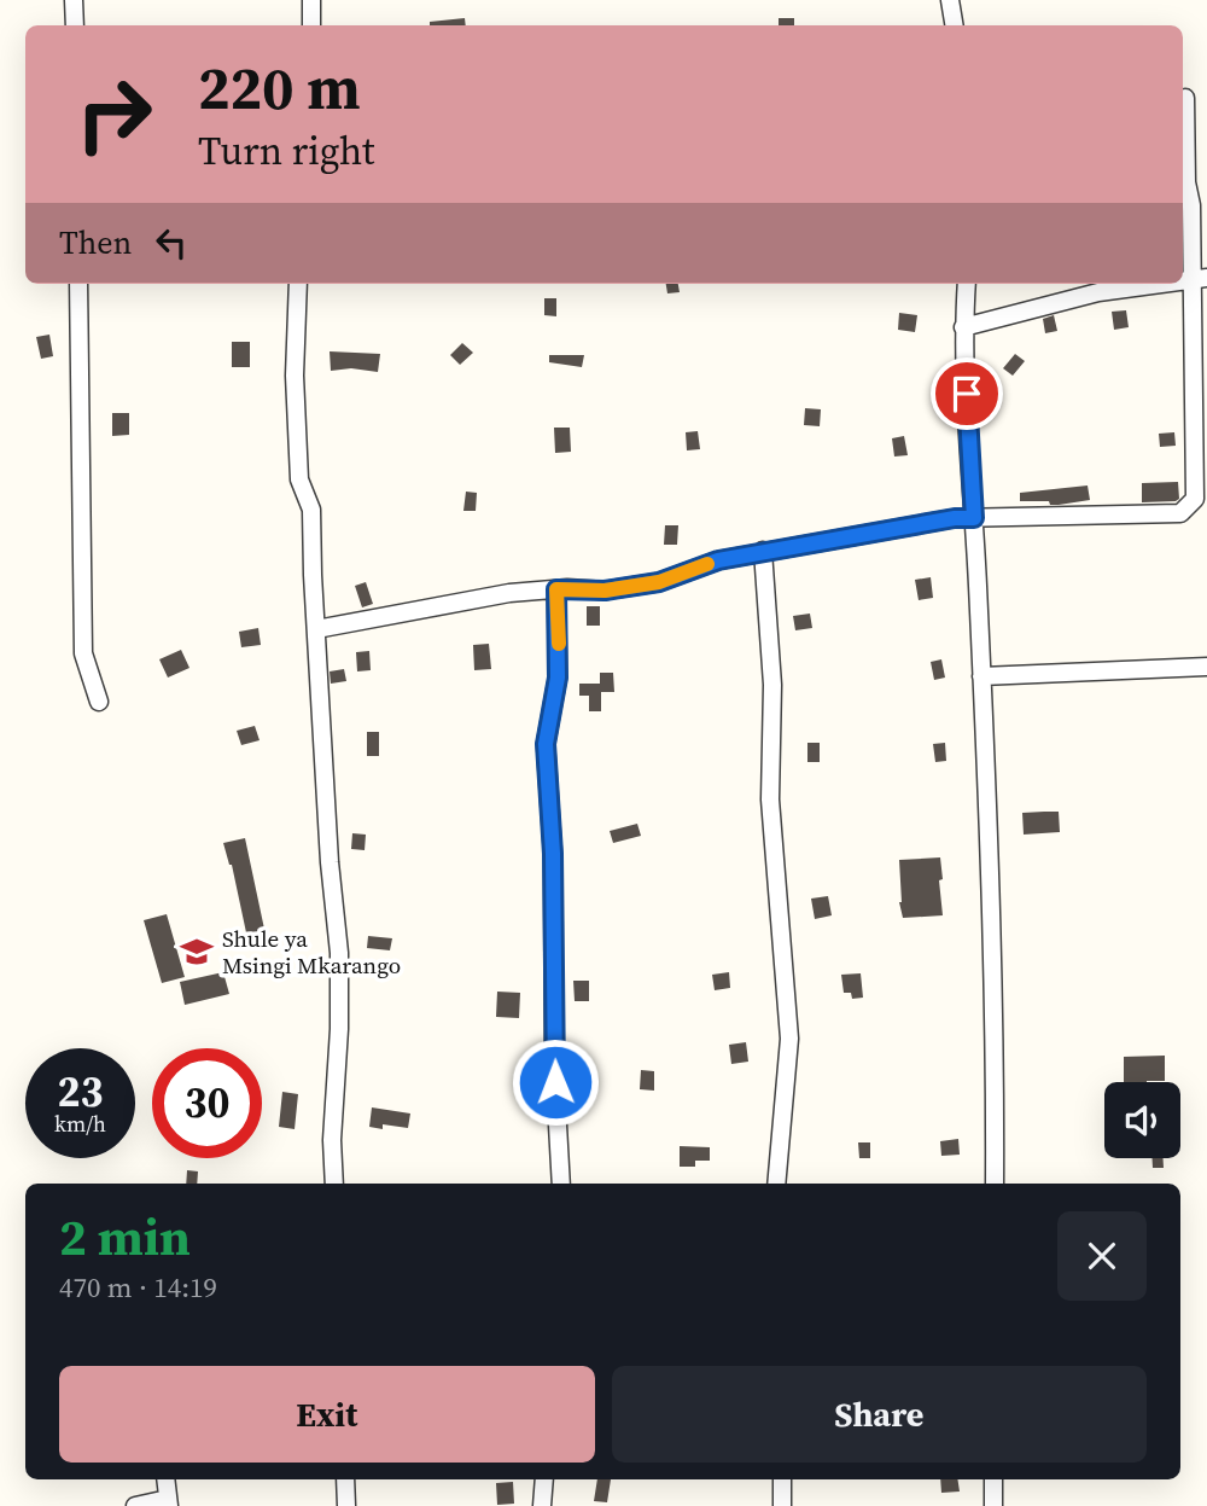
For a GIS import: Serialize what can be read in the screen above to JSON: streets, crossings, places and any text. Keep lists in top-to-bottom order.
{
  "places": {
    "school or university": ["Shule ya Msingi Mkarango"]
  },
  "page": {
    "turn": ["220 m", "Turn right"],
    "then": "Then",
    "speed": "23 km/h",
    "limit": "30",
    "heading": ["2 min", "470 m · 14:19"],
    "buttons": ["Exit", "Share"]
  }
}
